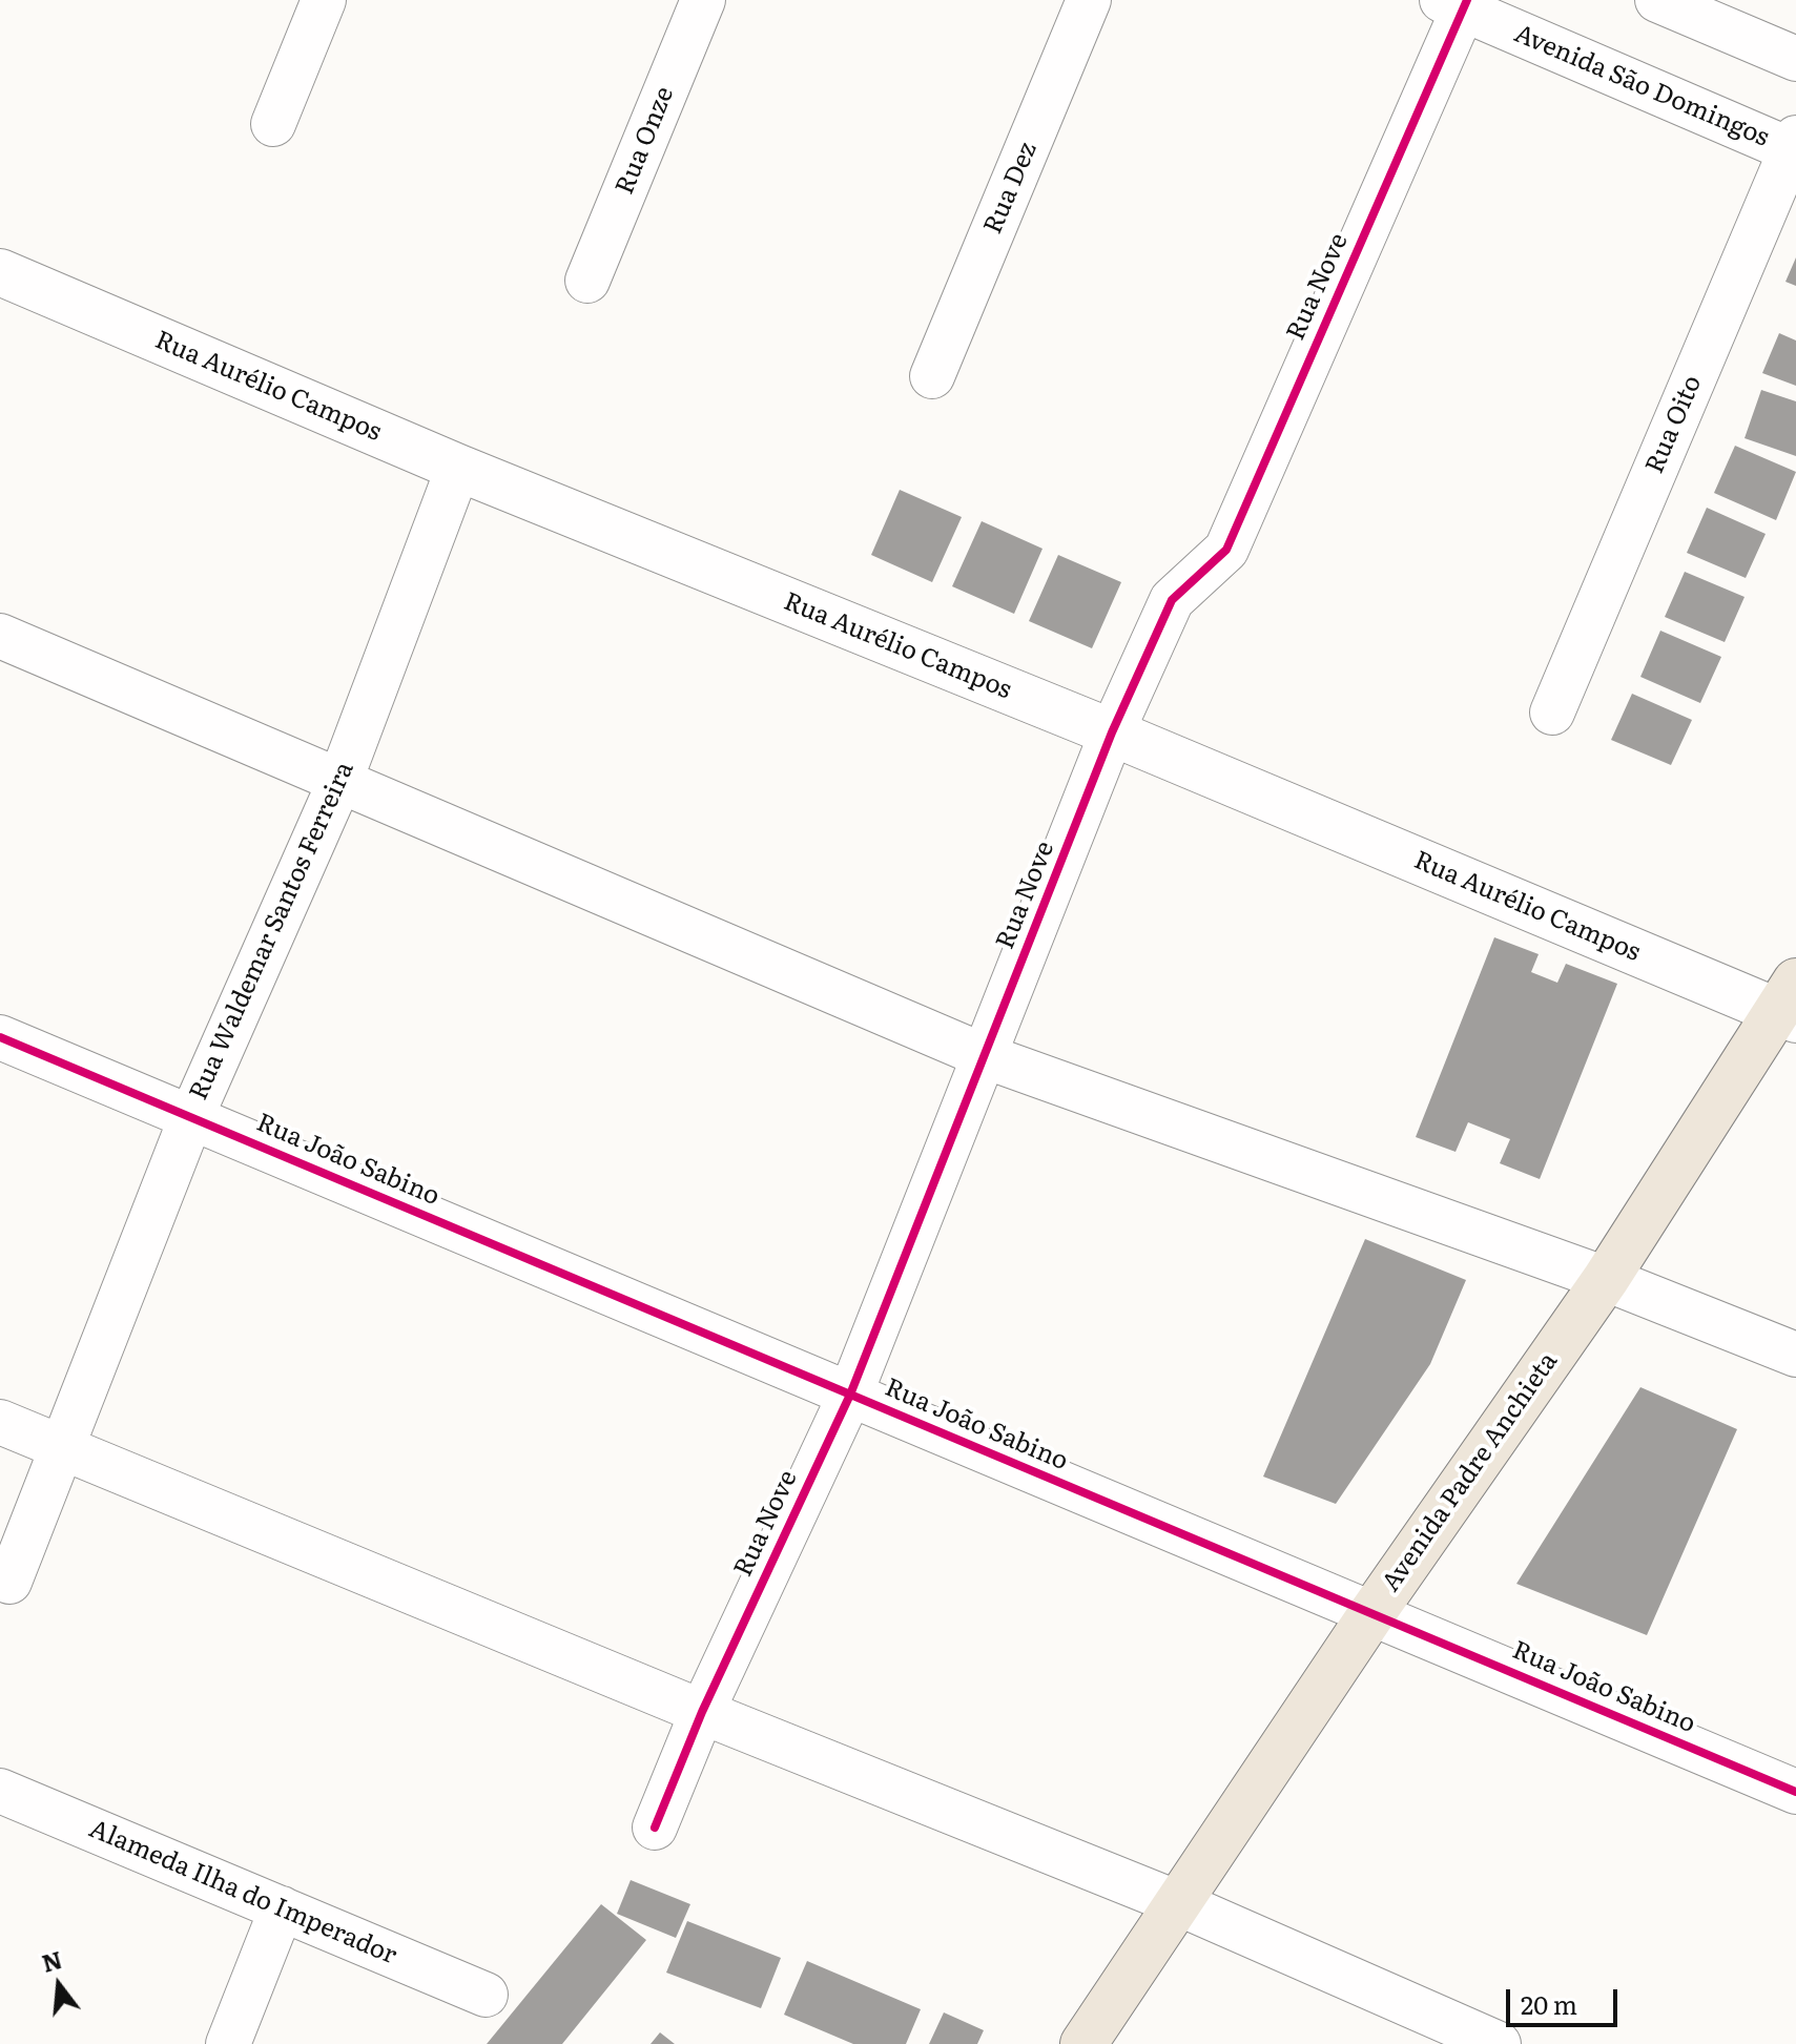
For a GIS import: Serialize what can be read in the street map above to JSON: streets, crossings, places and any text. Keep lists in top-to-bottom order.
{
  "streets": {
    "main road": ["Avenida Padre Anchieta"],
    "street": [
      "Avenida São Domingos",
      "Rua Onze",
      "Rua Dez",
      "Rua Nove",
      "Rua Aurélio Campos",
      "Rua Oito",
      "Rua Waldemar Santos Ferreira",
      "Rua João Sabino",
      "Alameda Ilha do Imperador"
    ]
  },
  "crossings": [
    ["Avenida São Domingos", "Rua Nove"],
    ["Avenida São Domingos", "Rua Oito"],
    ["Rua Nove", "Rua Aurélio Campos"],
    ["Rua Nove", "Rua João Sabino"],
    ["Rua Aurélio Campos", "Rua Waldemar Santos Ferreira"],
    ["Rua Aurélio Campos", "Avenida Padre Anchieta"],
    ["Rua Waldemar Santos Ferreira", "Rua João Sabino"],
    ["Rua João Sabino", "Avenida Padre Anchieta"]
  ],
  "scale_bar": "20 m",
  "north": "top"
}
